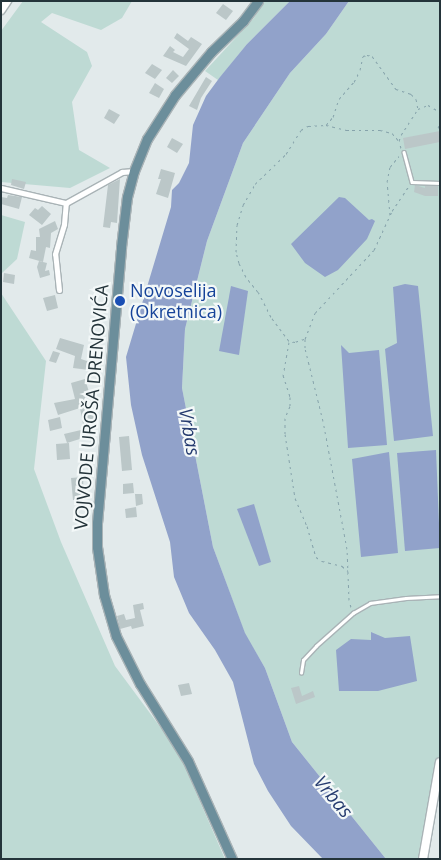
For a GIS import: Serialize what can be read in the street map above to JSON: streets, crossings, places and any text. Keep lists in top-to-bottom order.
{
  "streets": {
    "main road": ["VOJVODE UROŠA DRENOVIĆA"]
  },
  "water": ["Vrbas"],
  "places": ["Novoselija (Okretnica)"]
}
